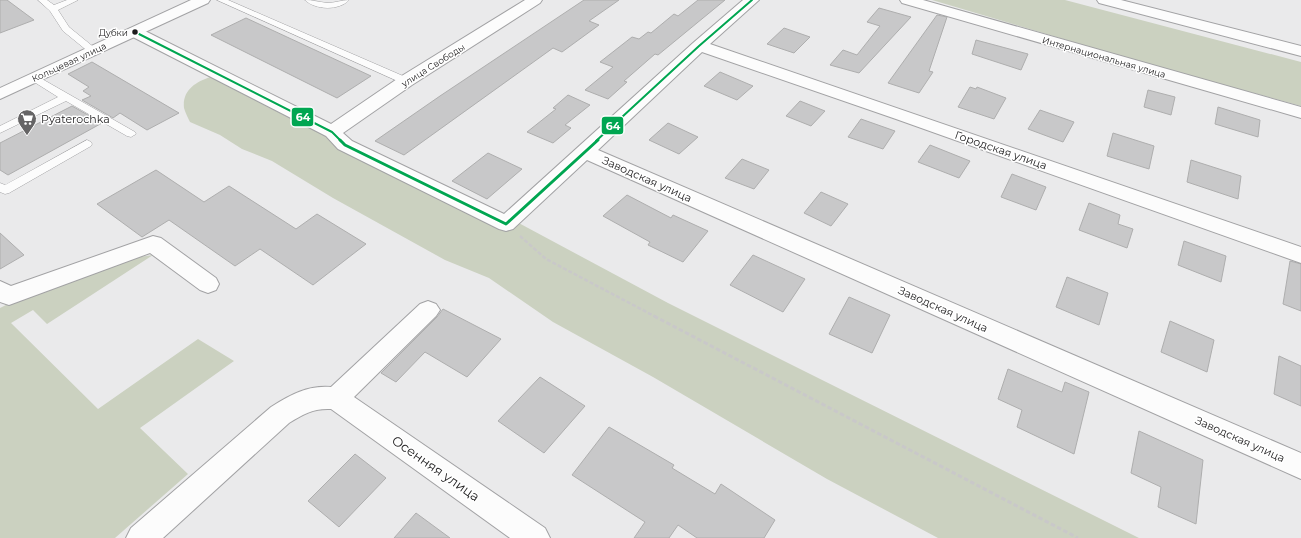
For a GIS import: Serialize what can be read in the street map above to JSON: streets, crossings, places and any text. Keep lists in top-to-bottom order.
{
  "streets": {
    "street": [
      "Интернациональная улица",
      "Кольцевая улица",
      "улица Свободы",
      "Городская улица",
      "Заводская улица",
      "Осенняя улица"
    ]
  },
  "places": {
    "other": ["Дубки"],
    "supermarket": ["Pyaterochka"]
  },
  "lines": ["transit line 64"]
}
